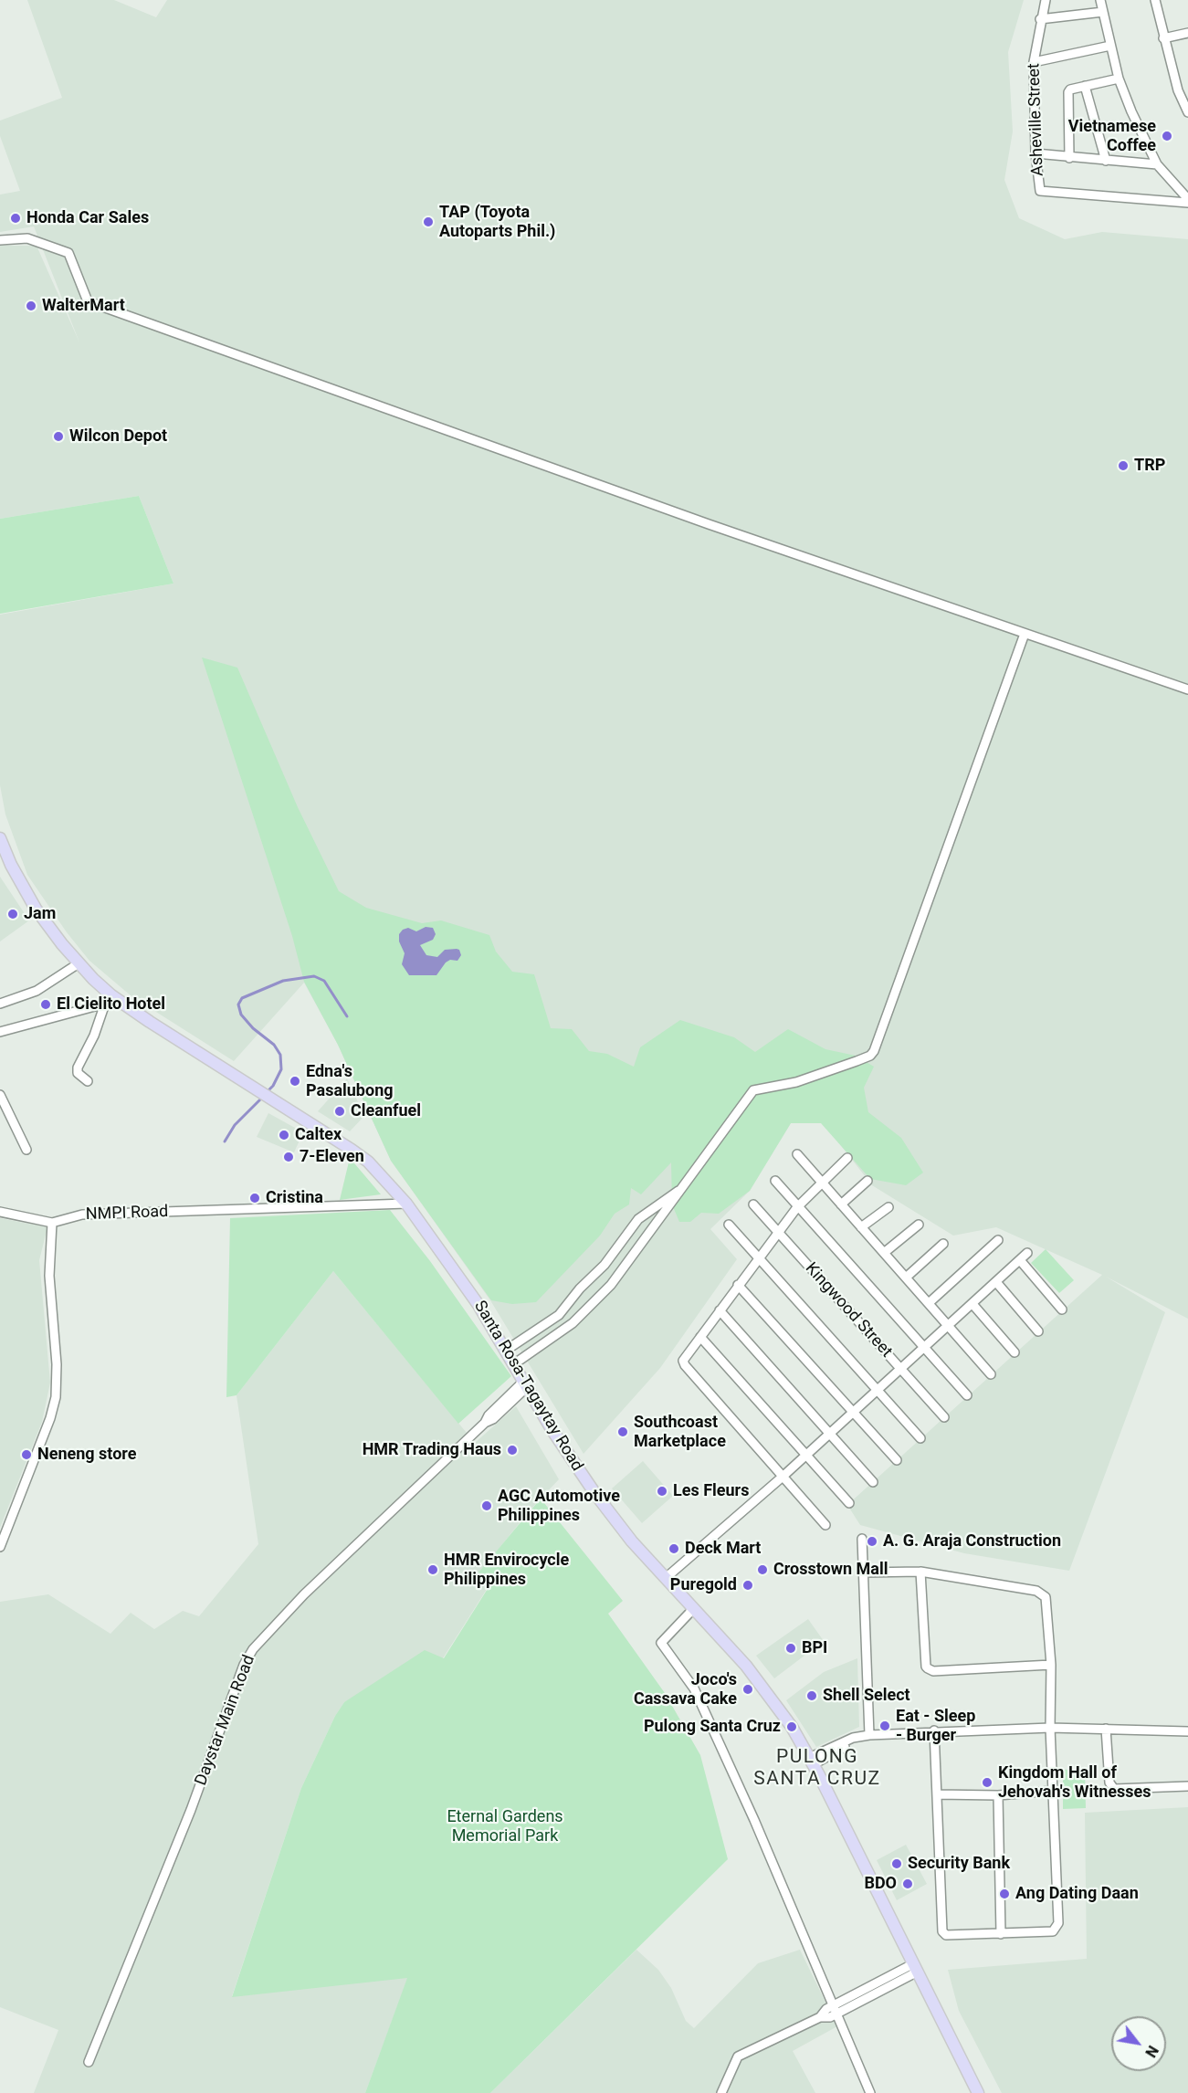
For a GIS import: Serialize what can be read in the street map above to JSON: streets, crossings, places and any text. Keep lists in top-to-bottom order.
{
  "streets": {
    "main road": ["Santa Rosa-Tagaytay Road"],
    "street": [
      "Asheville Street",
      "NMPI Road",
      "Kingwood Street",
      "Daystar Main Road"
    ]
  },
  "crossings": [
    ["NMPI Road", "Santa Rosa-Tagaytay Road"],
    ["Santa Rosa-Tagaytay Road", "Daystar Main Road"]
  ],
  "districts": ["PULONG SANTA CRUZ"],
  "parks": ["Eternal Gardens Memorial Park"],
  "places": [
    "Vietnamese Coffee",
    "Honda Car Sales",
    "TAP (Toyota Autoparts Phil.)",
    "WalterMart",
    "Wilcon Depot",
    "TRP",
    "Jam",
    "El Cielito Hotel",
    "Edna's Pasalubong",
    "Cleanfuel",
    "Caltex",
    "7-Eleven",
    "Cristina",
    "Southcoast Marketplace",
    "HMR Trading Haus",
    "Neneng store",
    "Les Fleurs",
    "AGC Automotive Philippines",
    "A. G. Araja Construction",
    "Deck Mart",
    "HMR Envirocycle Philippines",
    "Crosstown Mall",
    "Puregold",
    "BPI",
    "Joco's Cassava Cake",
    "Shell Select",
    "Eat - Sleep - Burger",
    "Pulong Santa Cruz",
    "Kingdom Hall of Jehovah's Witnesses",
    "Security Bank",
    "BDO",
    "Ang Dating Daan"
  ],
  "north": "bottom right"
}
